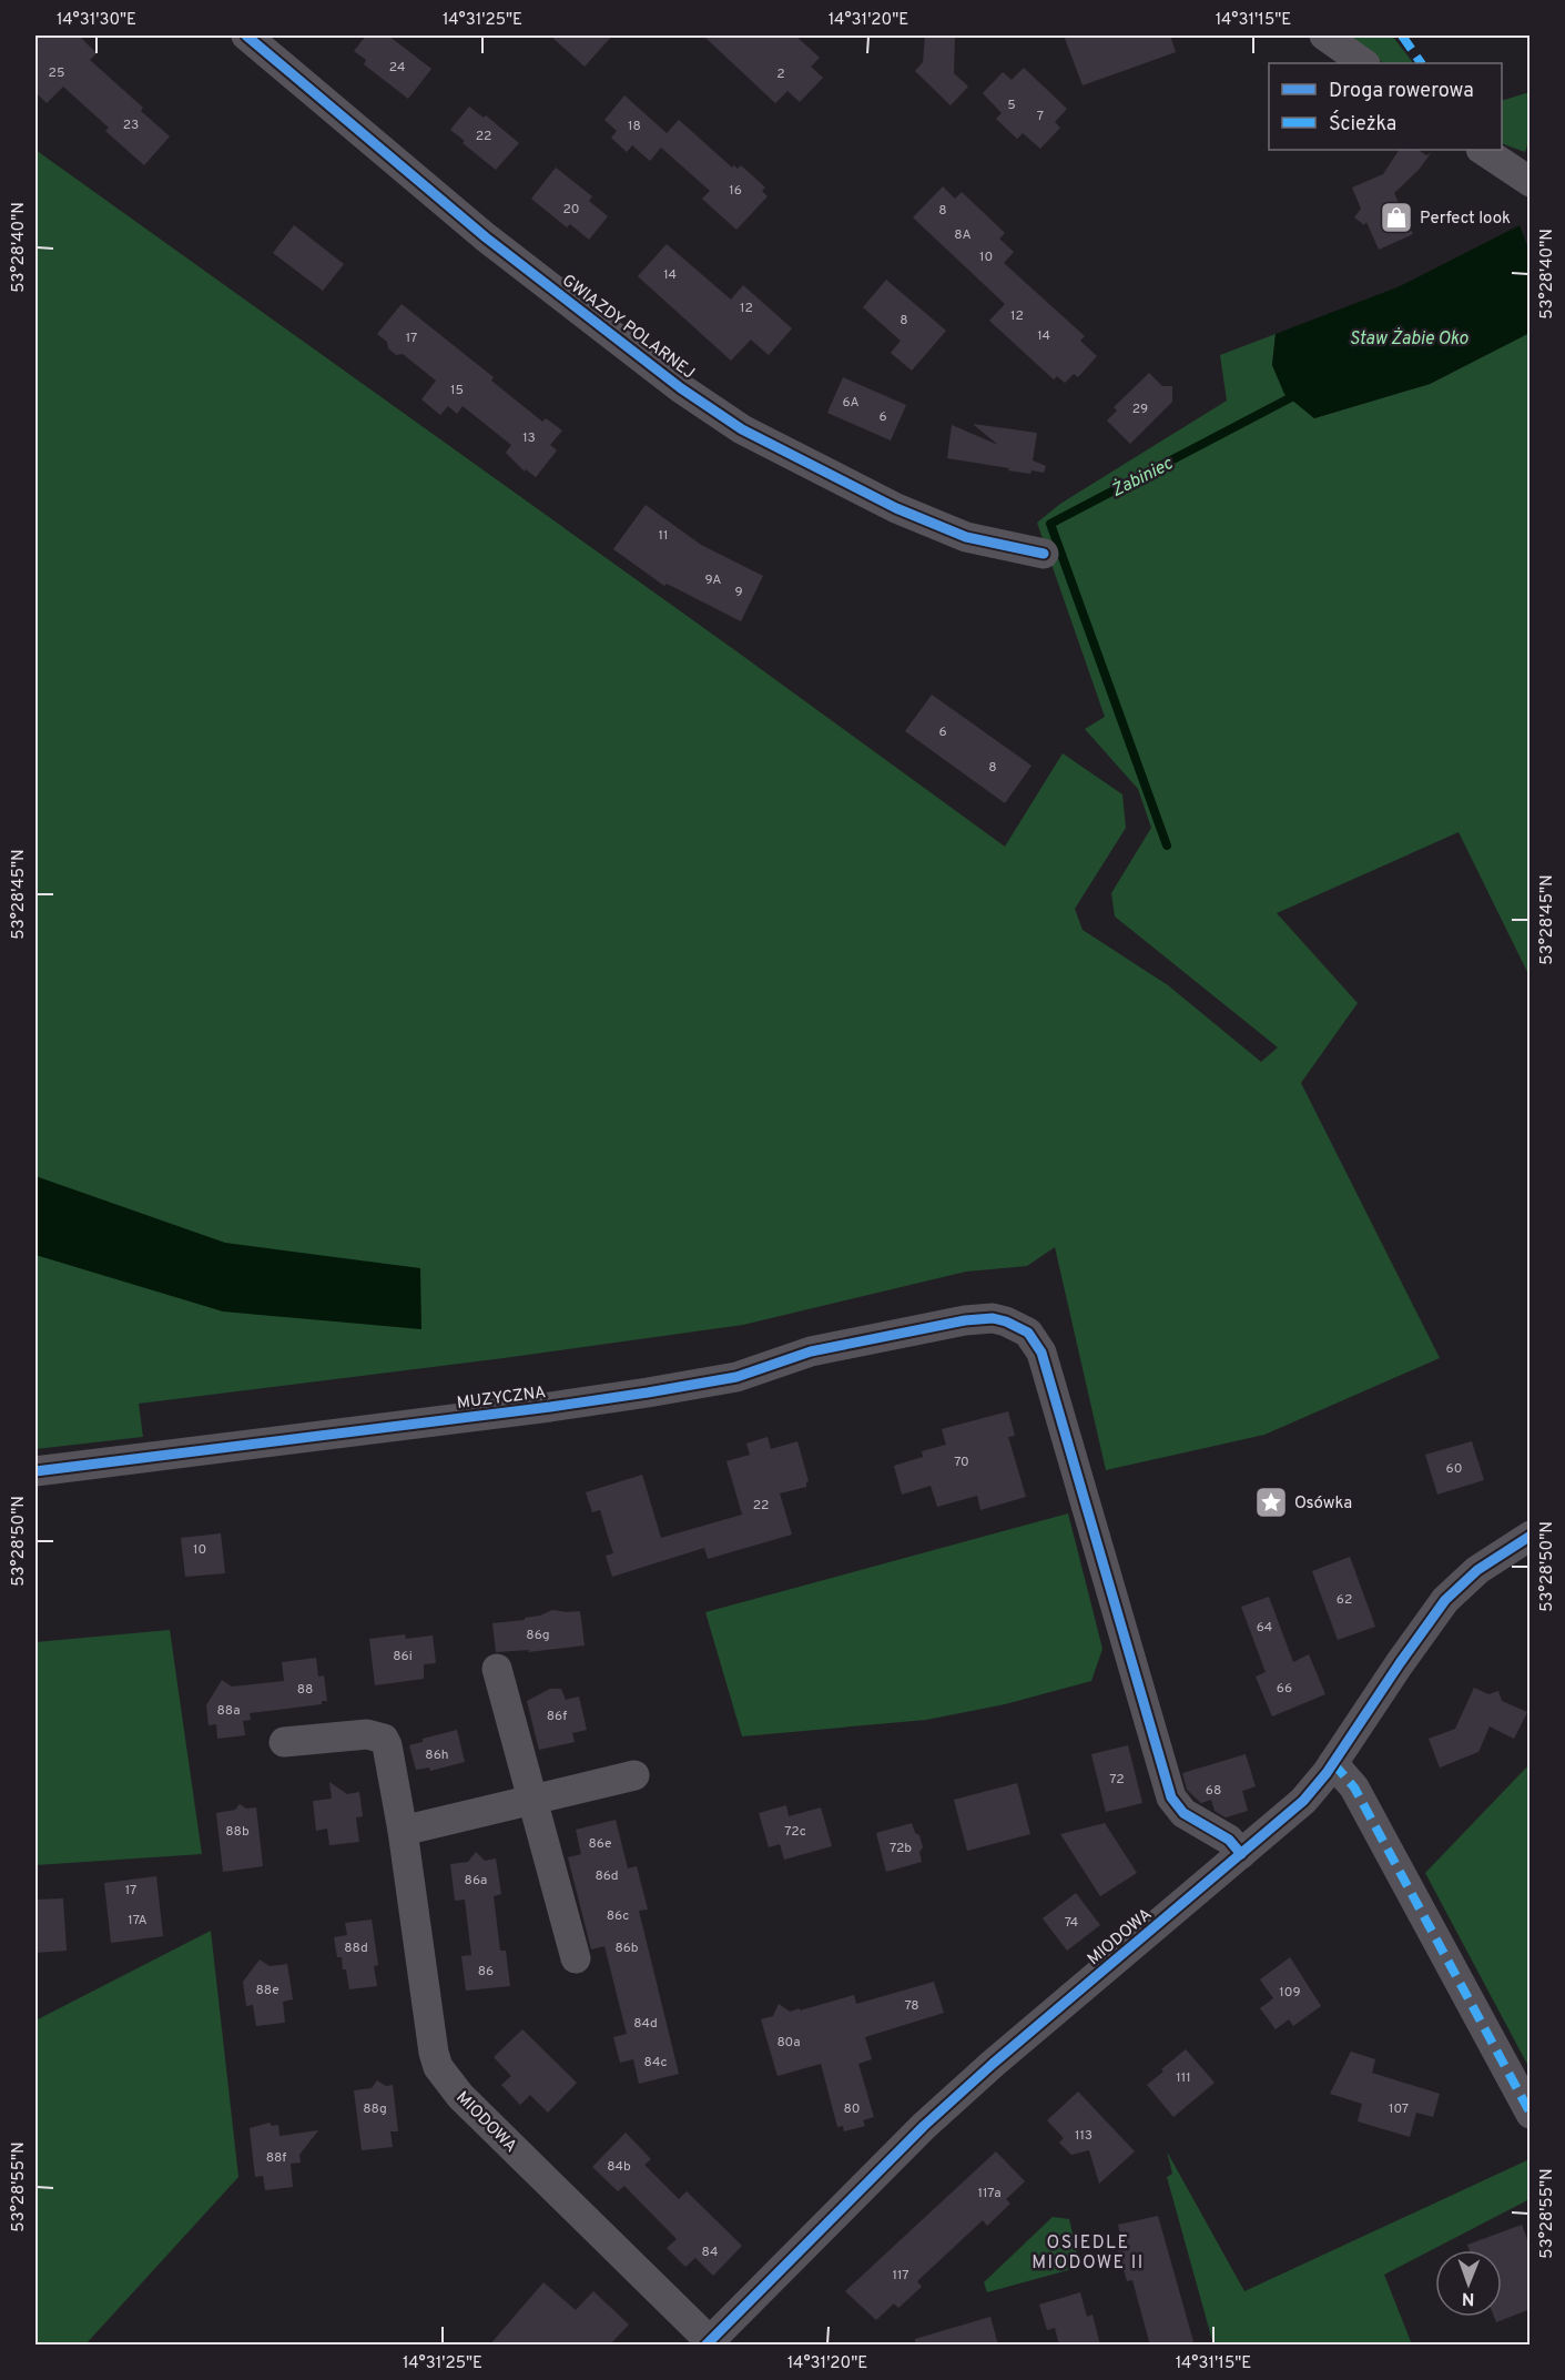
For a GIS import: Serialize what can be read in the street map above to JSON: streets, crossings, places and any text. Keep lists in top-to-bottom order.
{
  "streets": {
    "street": ["GWIAZDY POLARNEJ", "MUZYCZNA", "MIODOWA"]
  },
  "crossings": [
    ["MUZYCZNA", "MIODOWA"]
  ],
  "districts": ["OSIEDLE MIODOWE II"],
  "water": ["Staw Żabie Oko", "Żabiniec"],
  "places": {
    "shop": ["Perfect look"],
    "place": ["Osówka"]
  },
  "house_numbers": [
    "24",
    "25",
    "2",
    "5",
    "7",
    "23",
    "18",
    "22",
    "16",
    "20",
    "8",
    "8A",
    "10",
    "14",
    "12",
    "12",
    "8",
    "14",
    "17",
    "15",
    "6A",
    "29",
    "6",
    "13",
    "11",
    "9A",
    "9",
    "6",
    "8",
    "70",
    "60",
    "22",
    "10",
    "62",
    "64",
    "86g",
    "86i",
    "66",
    "88",
    "88a",
    "86f",
    "86h",
    "72",
    "68",
    "88b",
    "72c",
    "86e",
    "72b",
    "86d",
    "86a",
    "17",
    "86c",
    "17A",
    "74",
    "88d",
    "86b",
    "86",
    "88e",
    "109",
    "78",
    "84d",
    "80a",
    "84c",
    "111",
    "88g",
    "80",
    "107",
    "113",
    "88f",
    "84b",
    "117a",
    "84",
    "117"
  ],
  "legend": ["Droga rowerowa", "Ścieżka"],
  "north": "bottom",
  "coordinates": [
    "14°31'30\"E",
    "14°31'25\"E",
    "14°31'20\"E",
    "14°31'15\"E",
    "53°28'40\"N",
    "53°28'45\"N",
    "53°28'50\"N",
    "53°28'55\"N"
  ]
}
